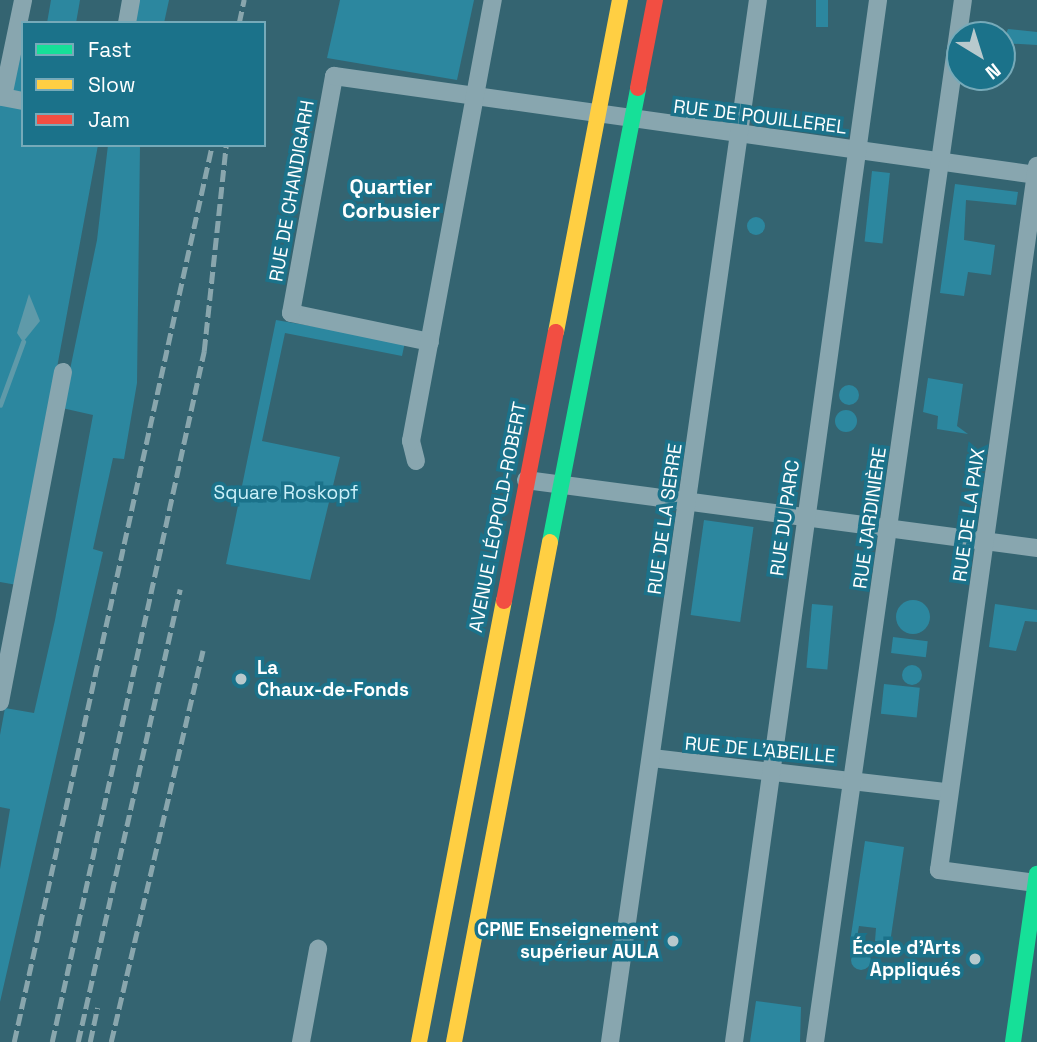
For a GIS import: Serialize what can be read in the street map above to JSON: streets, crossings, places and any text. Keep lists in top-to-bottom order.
{
  "streets": {
    "main road": ["AVENUE LÉOPOLD-ROBERT"],
    "street": [
      "RUE DE POUILLEREL",
      "RUE DE CHANDIGARH",
      "RUE DE LA PAIX",
      "RUE DU PARC",
      "RUE JARDINIÈRE",
      "RUE DE LA SERRE",
      "RUE DE L'ABEILLE"
    ]
  },
  "crossings": [
    ["RUE DE POUILLEREL", "RUE DE CHANDIGARH"],
    ["RUE DE POUILLEREL", "RUE DE LA PAIX"],
    ["RUE DE POUILLEREL", "AVENUE LÉOPOLD-ROBERT"],
    ["RUE DE POUILLEREL", "RUE DU PARC"],
    ["RUE DE POUILLEREL", "RUE JARDINIÈRE"],
    ["RUE DE POUILLEREL", "RUE DE LA SERRE"],
    ["RUE DE LA PAIX", "RUE DE L'ABEILLE"],
    ["RUE DU PARC", "RUE DE L'ABEILLE"],
    ["RUE JARDINIÈRE", "RUE DE L'ABEILLE"],
    ["RUE DE LA SERRE", "RUE DE L'ABEILLE"]
  ],
  "districts": ["Quartier Corbusier"],
  "parks": ["Square Roskopf"],
  "places": ["La Chaux-de-Fonds", "CPNE Enseignement supérieur AULA", "École d'Arts Appliqués"],
  "legend": ["Fast", "Slow", "Jam"],
  "north": "bottom right"
}
